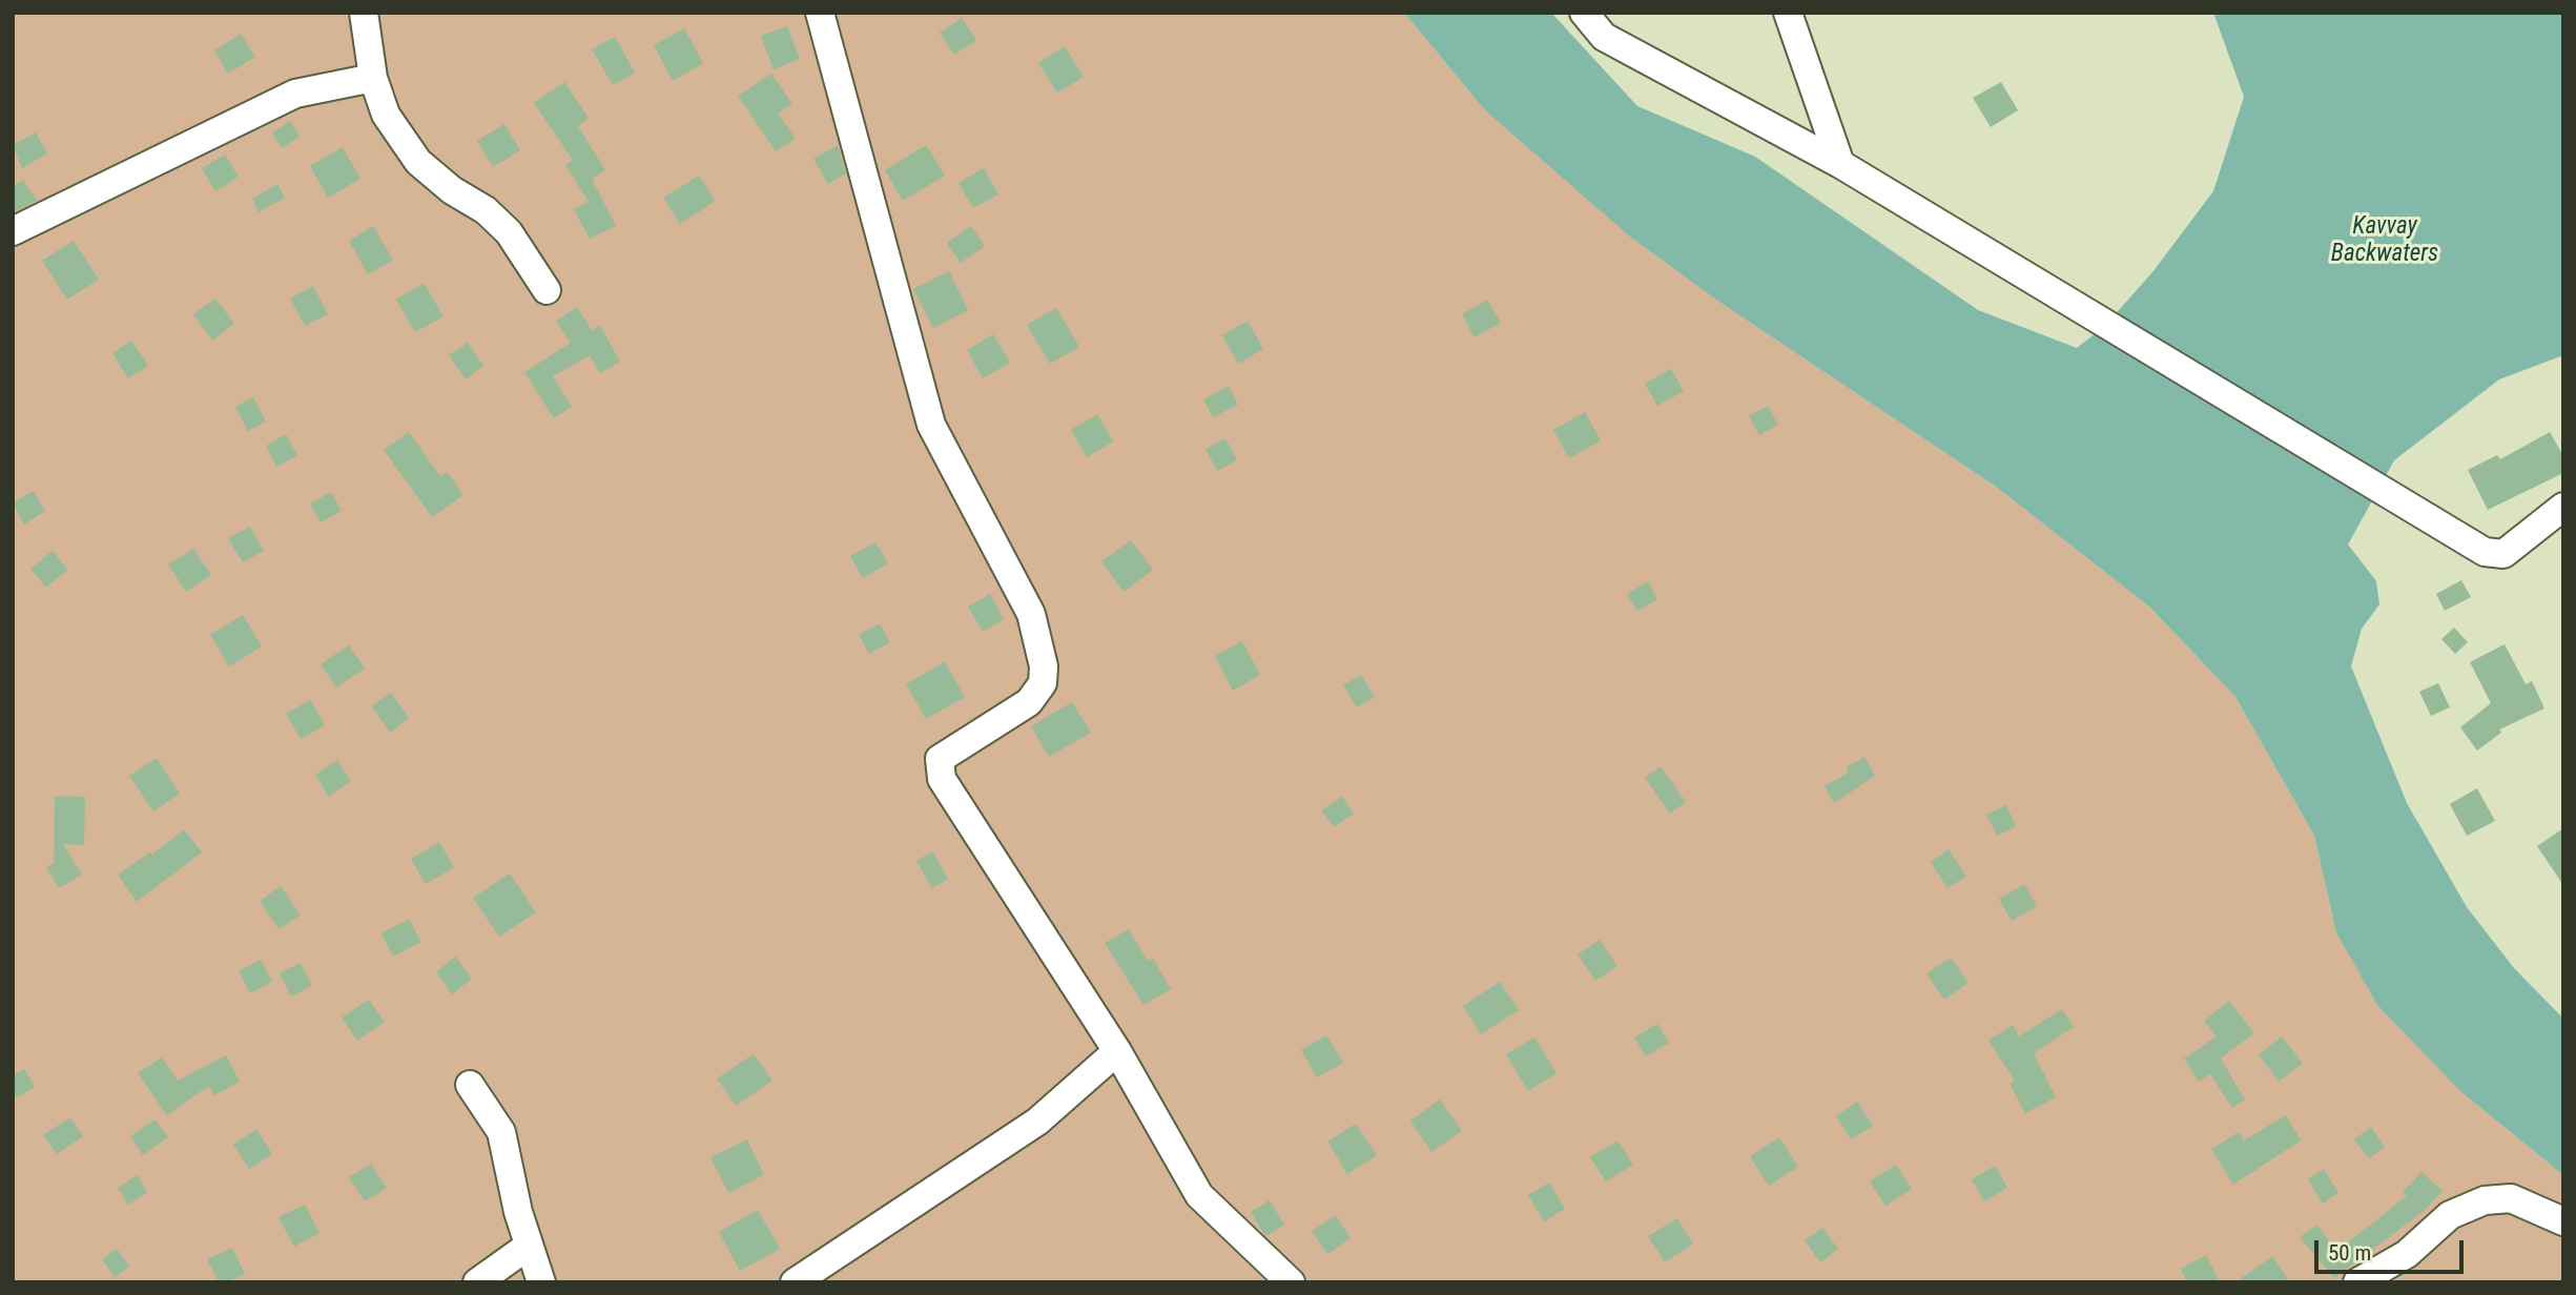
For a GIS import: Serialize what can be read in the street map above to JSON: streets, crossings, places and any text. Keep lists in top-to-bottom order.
{
  "water": ["Kavvay Backwaters"],
  "scale_bar": "50 m"
}
